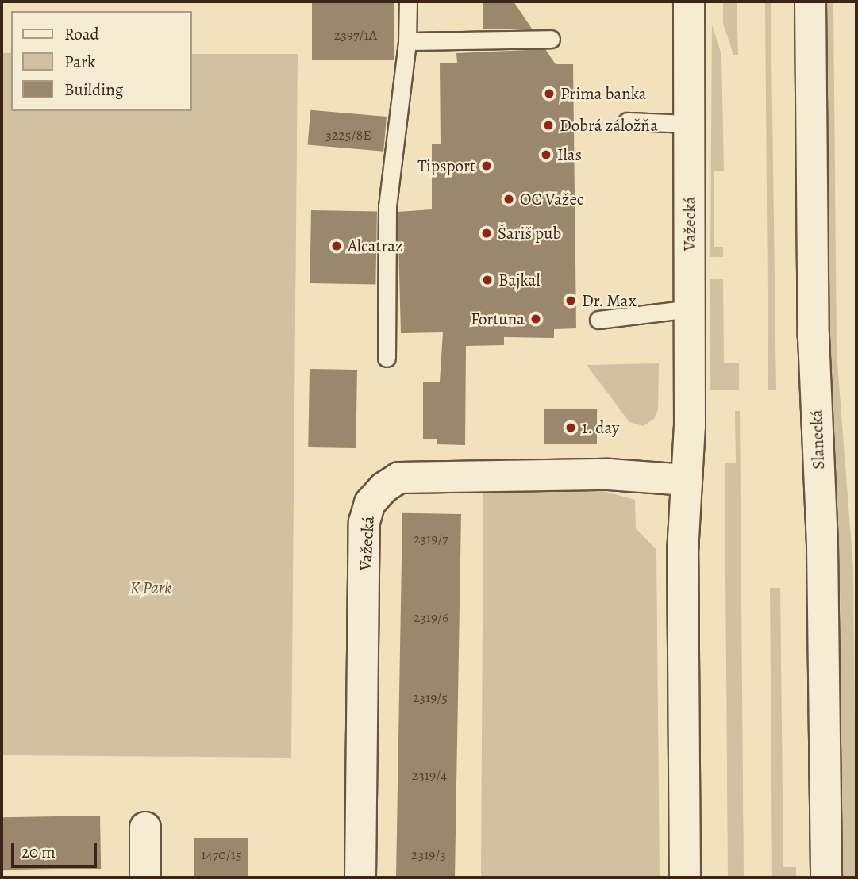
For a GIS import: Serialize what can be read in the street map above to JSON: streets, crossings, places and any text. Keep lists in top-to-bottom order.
{
  "streets": {
    "street": ["Važecká", "Slanecká"]
  },
  "parks": ["K Park"],
  "places": [
    "Prima banka",
    "Dobrá záložňa",
    "Ilas",
    "Tipsport",
    "OC Važec",
    "Šariš pub",
    "Alcatraz",
    "Bajkal",
    "Dr. Max",
    "Fortuna",
    "1. day"
  ],
  "house_numbers": [
    "2397/1A",
    "3225/8E",
    "2319/7",
    "2319/6",
    "2319/5",
    "2319/4",
    "1470/15",
    "2319/3"
  ],
  "legend": ["Road", "Park", "Building"],
  "scale_bar": "20 m"
}
